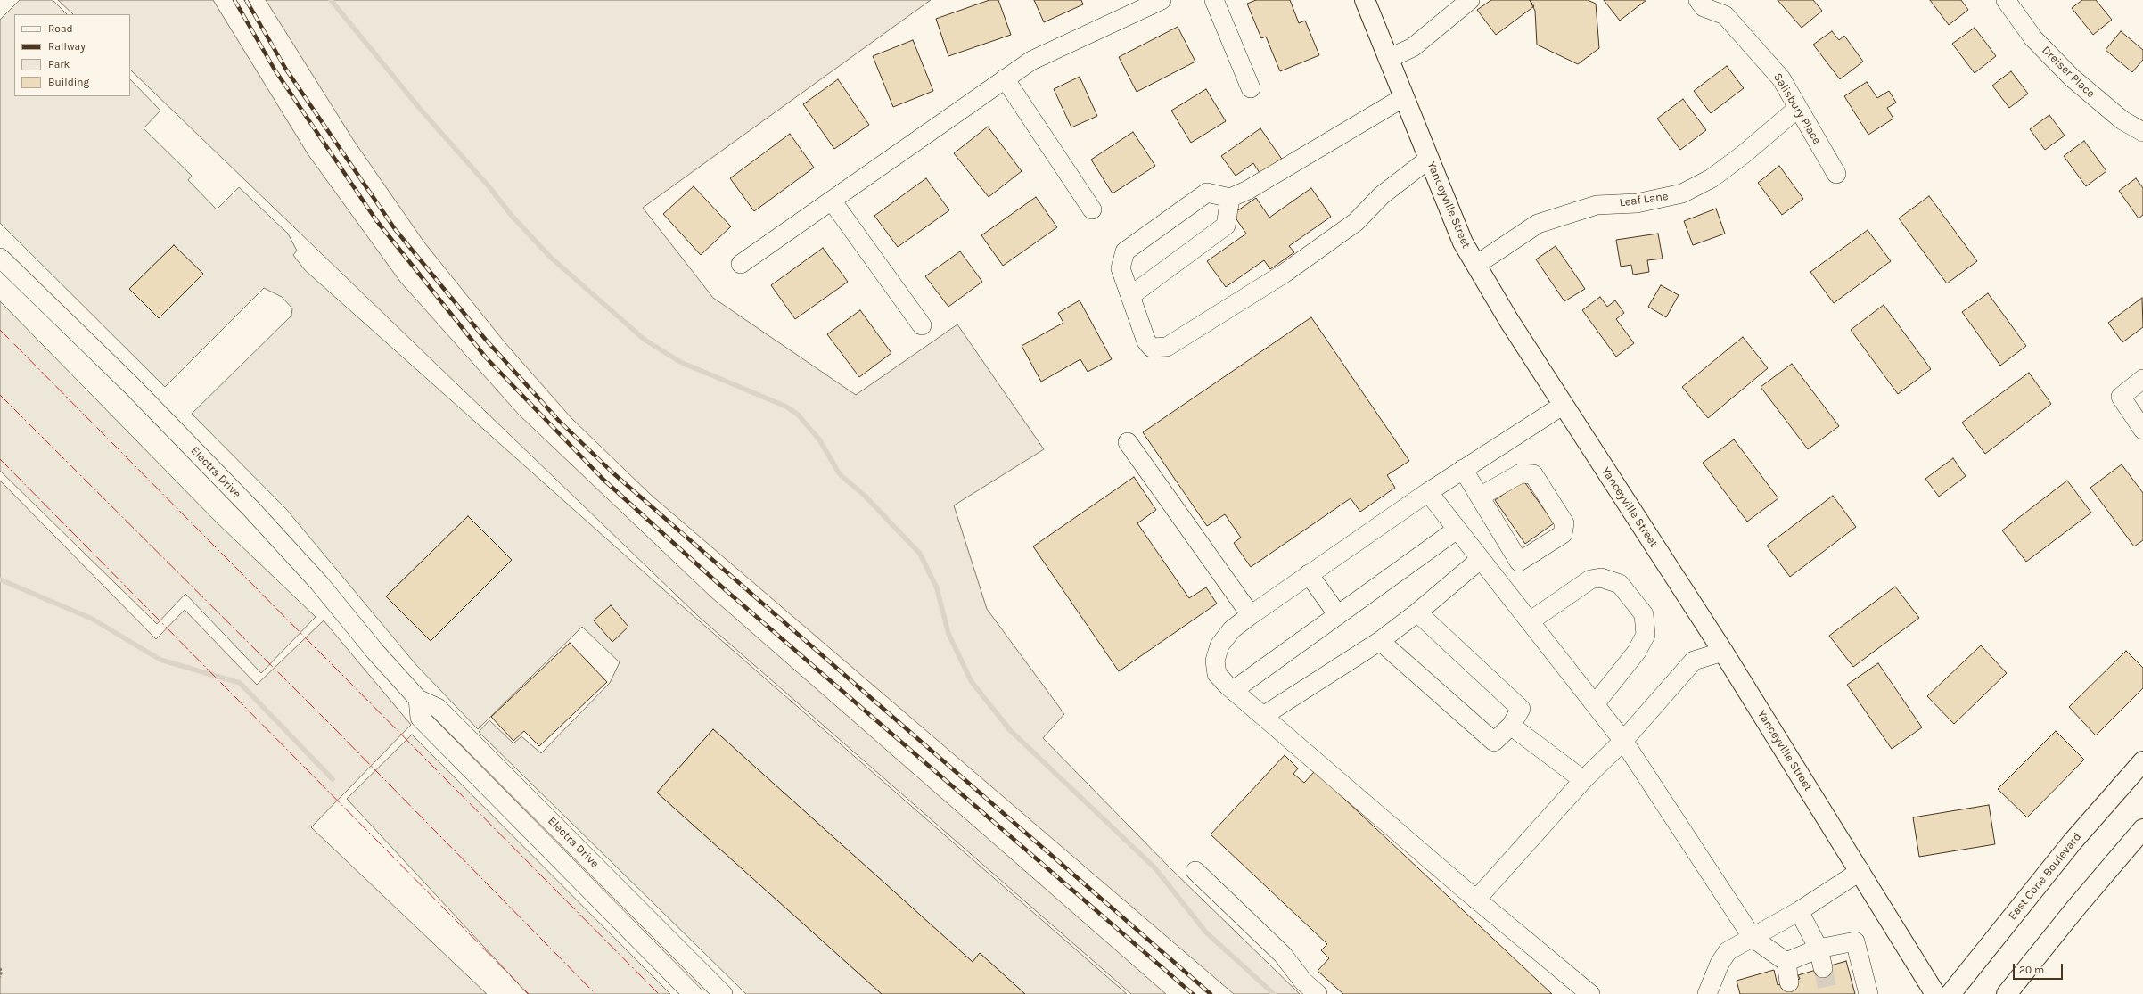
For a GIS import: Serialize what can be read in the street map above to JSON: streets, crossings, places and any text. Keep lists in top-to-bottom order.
{
  "streets": {
    "main road": ["Yanceyville Street", "East Cone Boulevard"],
    "street": [
      "Dreiser Place",
      "Salisbury Place",
      "Leaf Lane",
      "Electra Drive"
    ]
  },
  "crossings": [
    ["Salisbury Place", "Leaf Lane"],
    ["Leaf Lane", "Yanceyville Street"]
  ],
  "legend": [
    "Road",
    "Railway",
    "Park",
    "Building"
  ],
  "scale_bar": "20 m"
}
